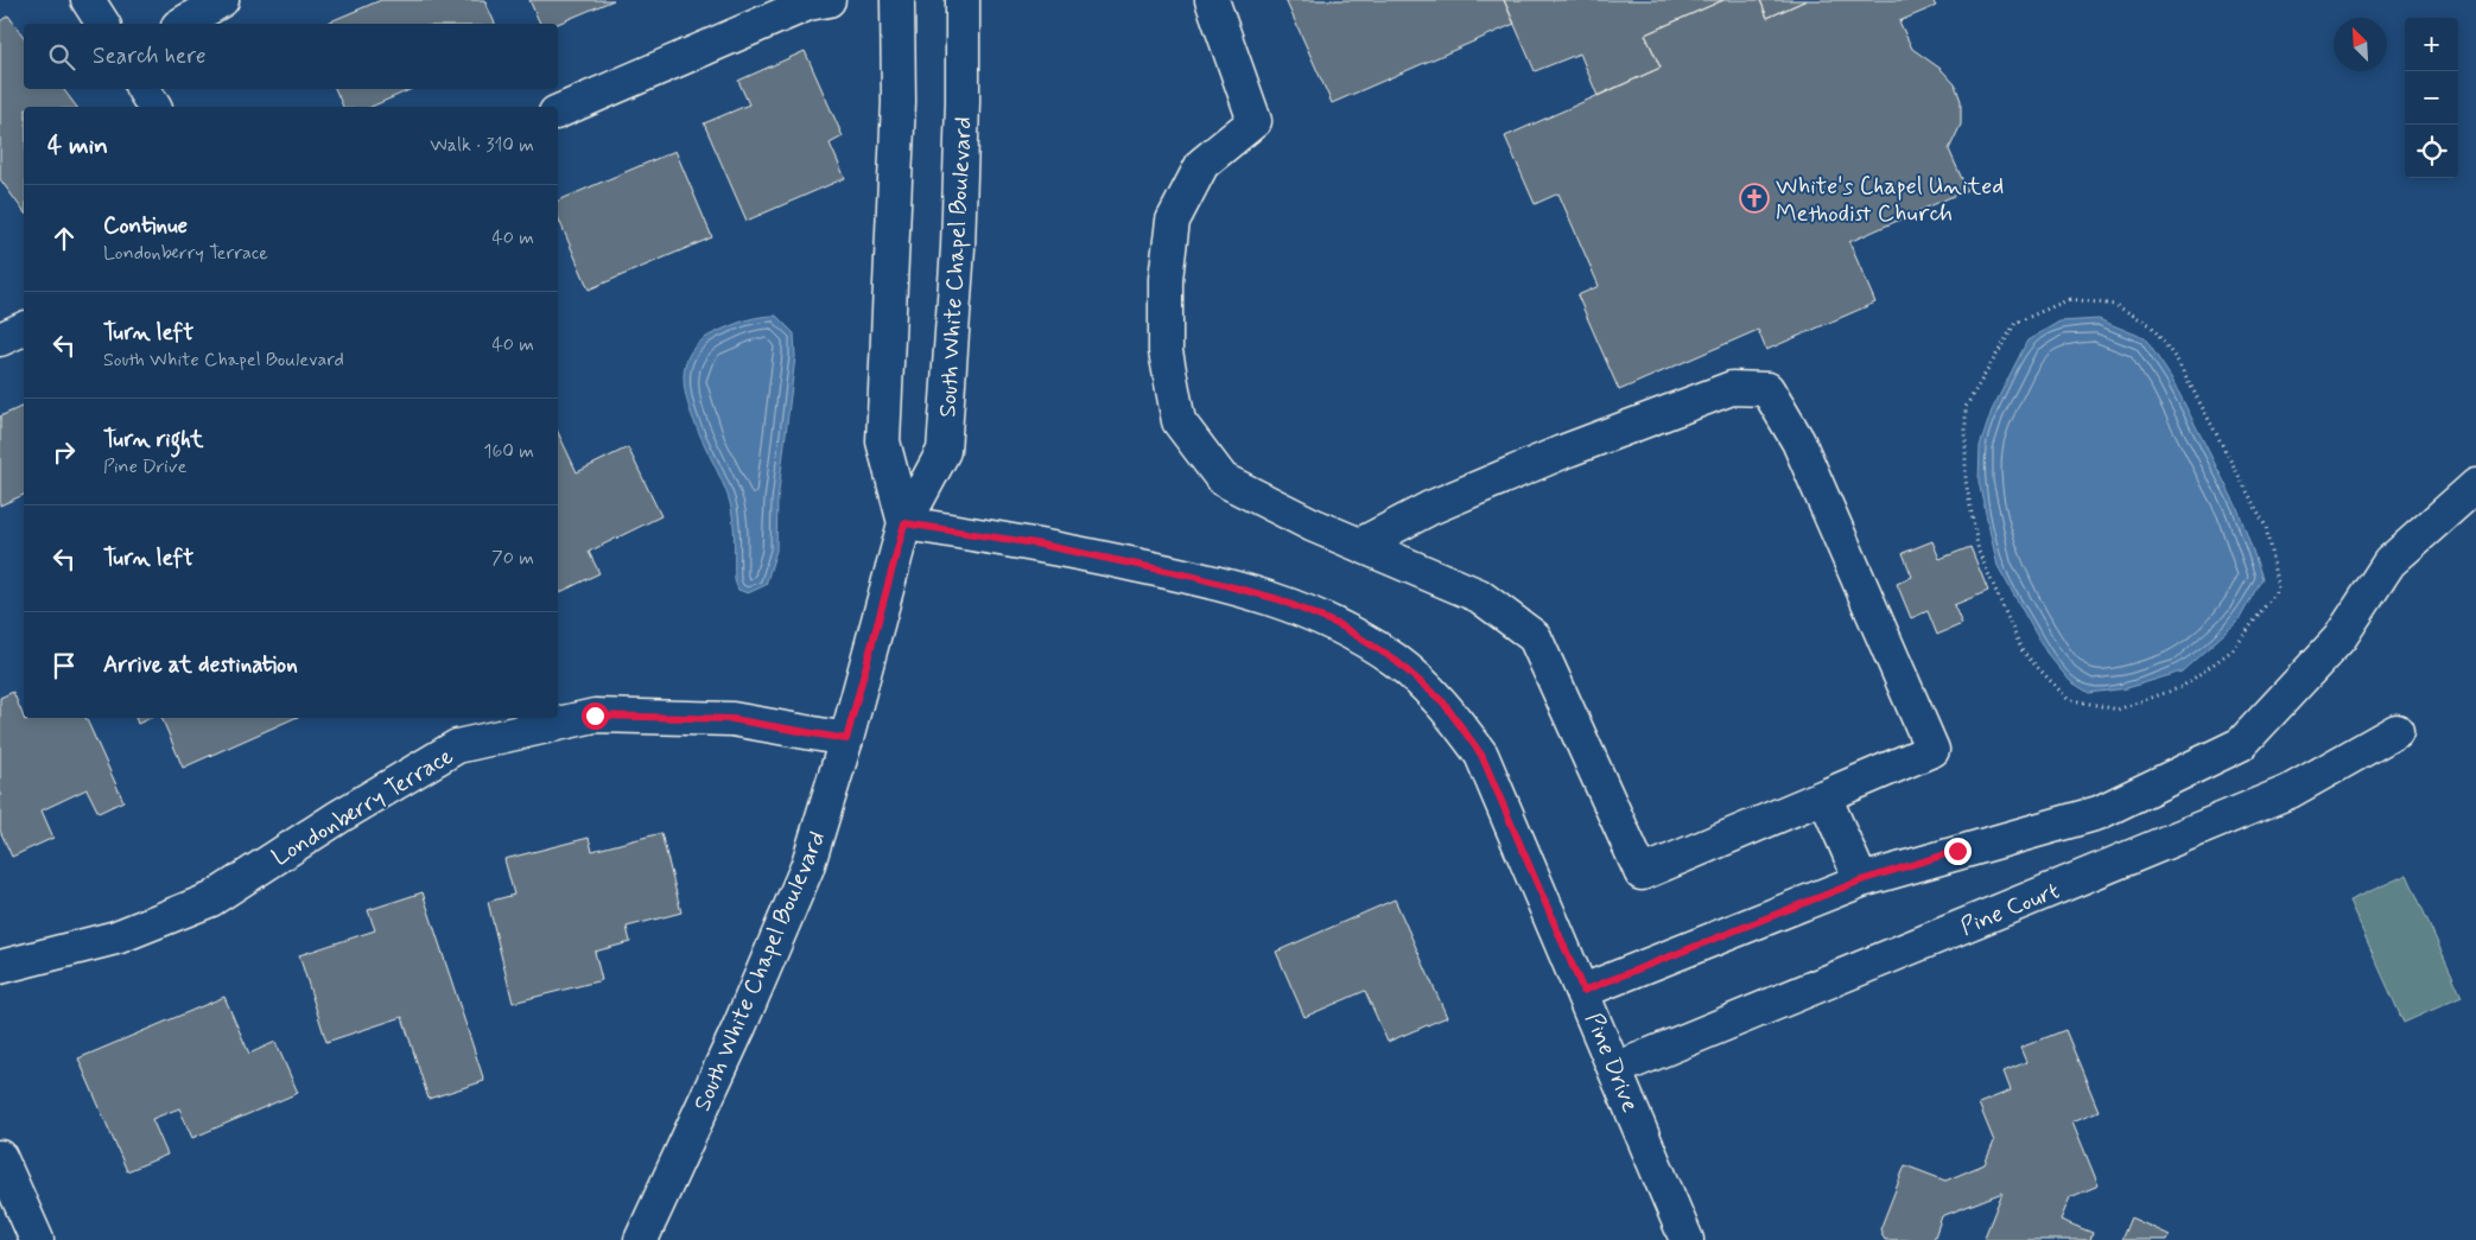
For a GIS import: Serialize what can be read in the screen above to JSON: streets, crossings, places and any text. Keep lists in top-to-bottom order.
{
  "streets": {
    "street": [
      "South White Chapel Boulevard",
      "Londonberry Terrace",
      "Pine Court",
      "Pine Drive"
    ]
  },
  "crossings": [
    ["South White Chapel Boulevard", "Londonberry Terrace"],
    ["South White Chapel Boulevard", "Pine Drive"],
    ["Pine Court", "Pine Drive"]
  ],
  "places": {
    "church": ["White's Chapel United Methodist Church"]
  },
  "north": "top left",
  "page": {
    "map_buttons": ["+", "−"],
    "search": "Search here",
    "heading": ["4 min", "Walk · 310 m"],
    "list": [
      ["Continue", "Londonberry Terrace", "40 m"],
      ["Turn left", "South White Chapel Boulevard", "40 m"],
      ["Turn right", "Pine Drive", "160 m"],
      ["Turn left", "70 m"],
      "Arrive at destination"
    ]
  }
}
